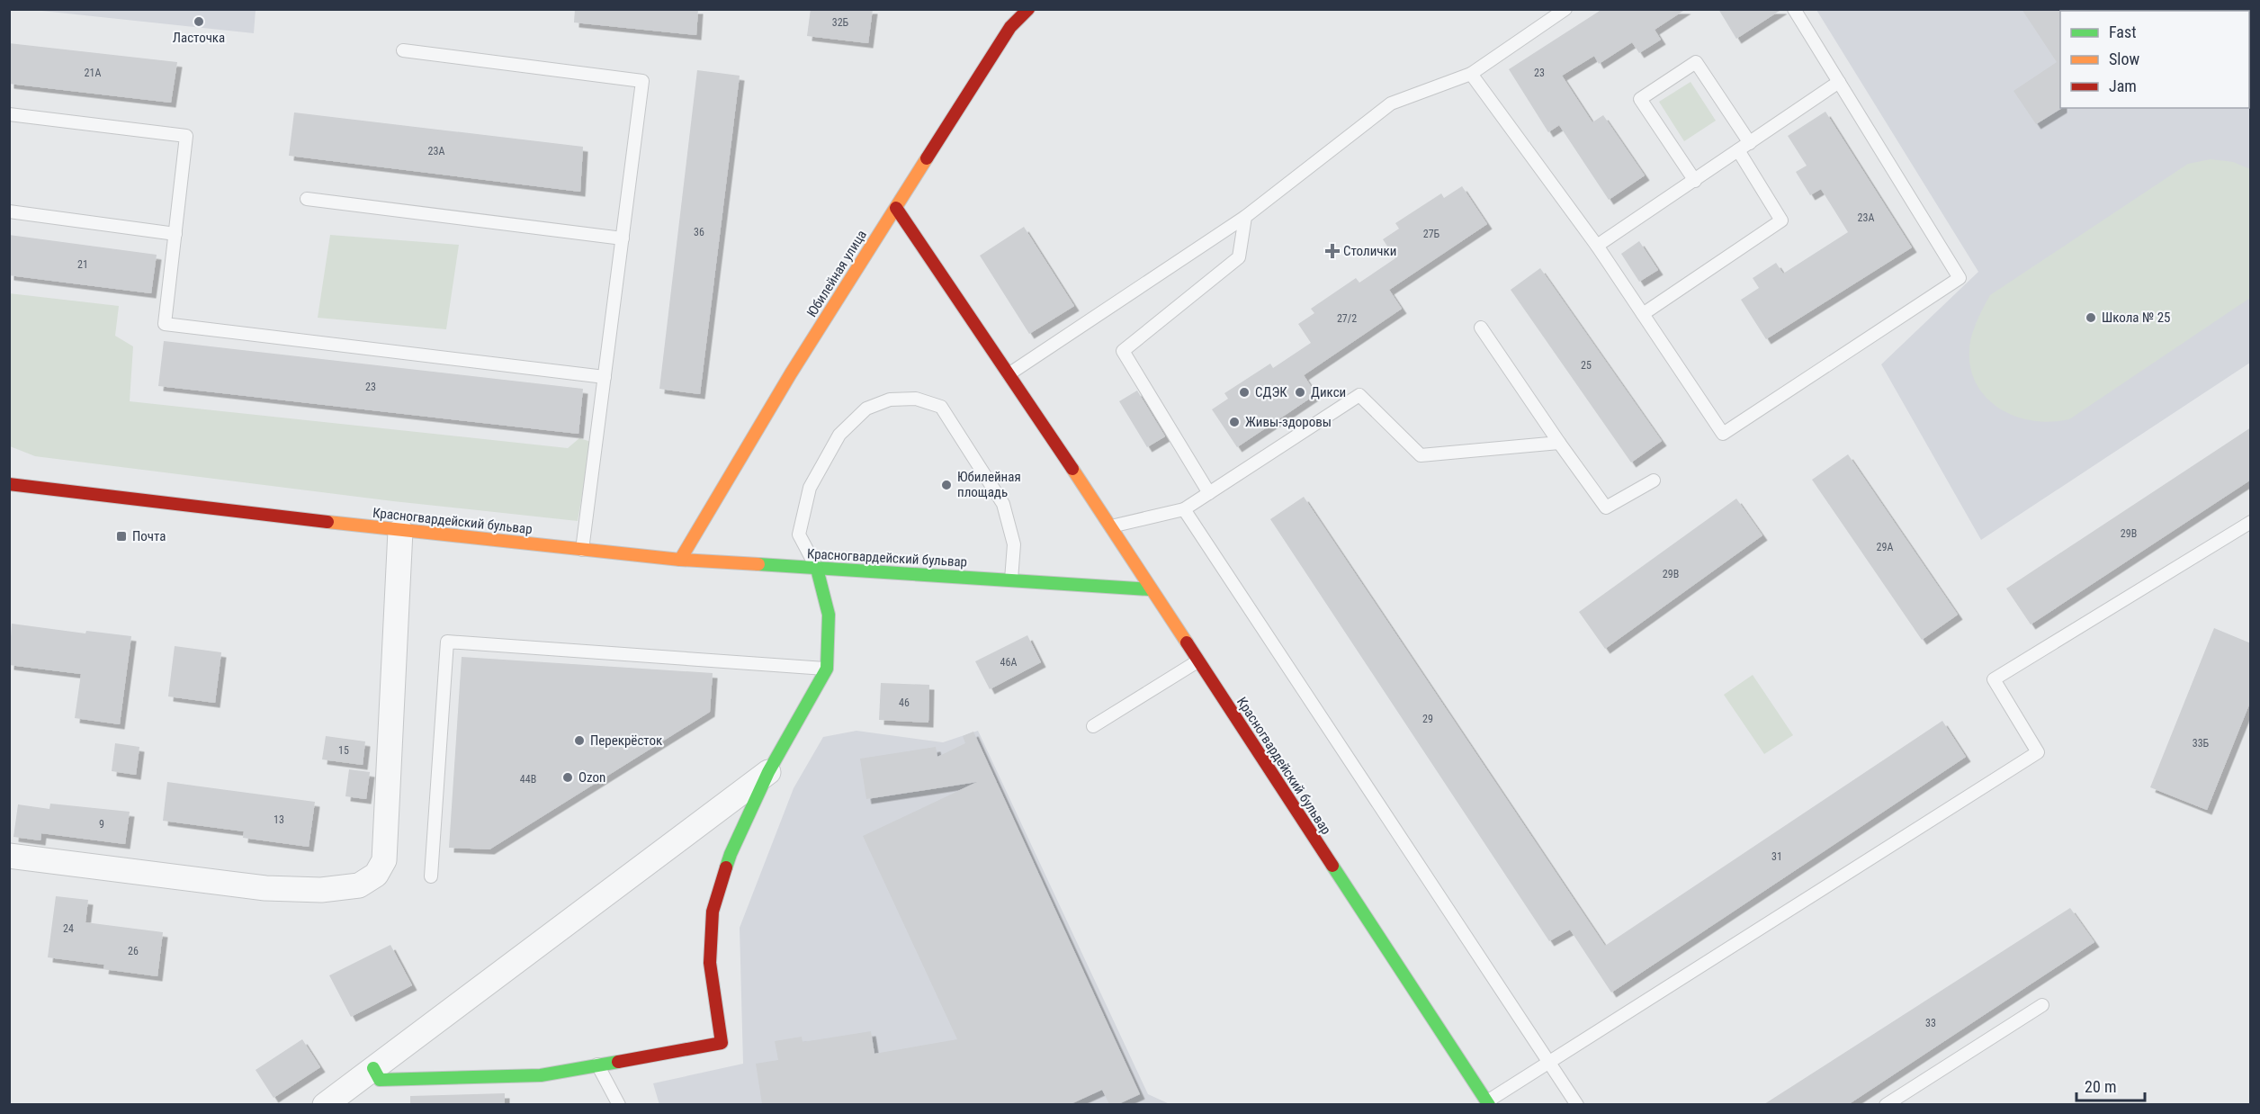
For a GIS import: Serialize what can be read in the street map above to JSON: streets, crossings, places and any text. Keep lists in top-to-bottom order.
{
  "streets": {
    "street": ["Юбилейная улица", "Красногвардейский бульвар"]
  },
  "crossings": [
    ["Юбилейная улица", "Красногвардейский бульвар"]
  ],
  "places": {
    "other": [
      "Ласточка",
      "Школа № 25",
      "СДЭК",
      "Дикси",
      "Живы-здоровы",
      "Юбилейная площадь",
      "Перекрёсток",
      "Ozon"
    ],
    "health": ["Столички"],
    "transit": ["Почта"]
  },
  "house_numbers": [
    "32Б",
    "21А",
    "23",
    "23А",
    "23А",
    "36",
    "27Б",
    "21",
    "27/2",
    "25",
    "23",
    "29В",
    "29А",
    "29В",
    "46А",
    "46",
    "29",
    "33Б",
    "15",
    "44В",
    "13",
    "9",
    "31",
    "24",
    "26",
    "33"
  ],
  "legend": ["Fast", "Slow", "Jam"],
  "scale_bar": "20 m"
}
